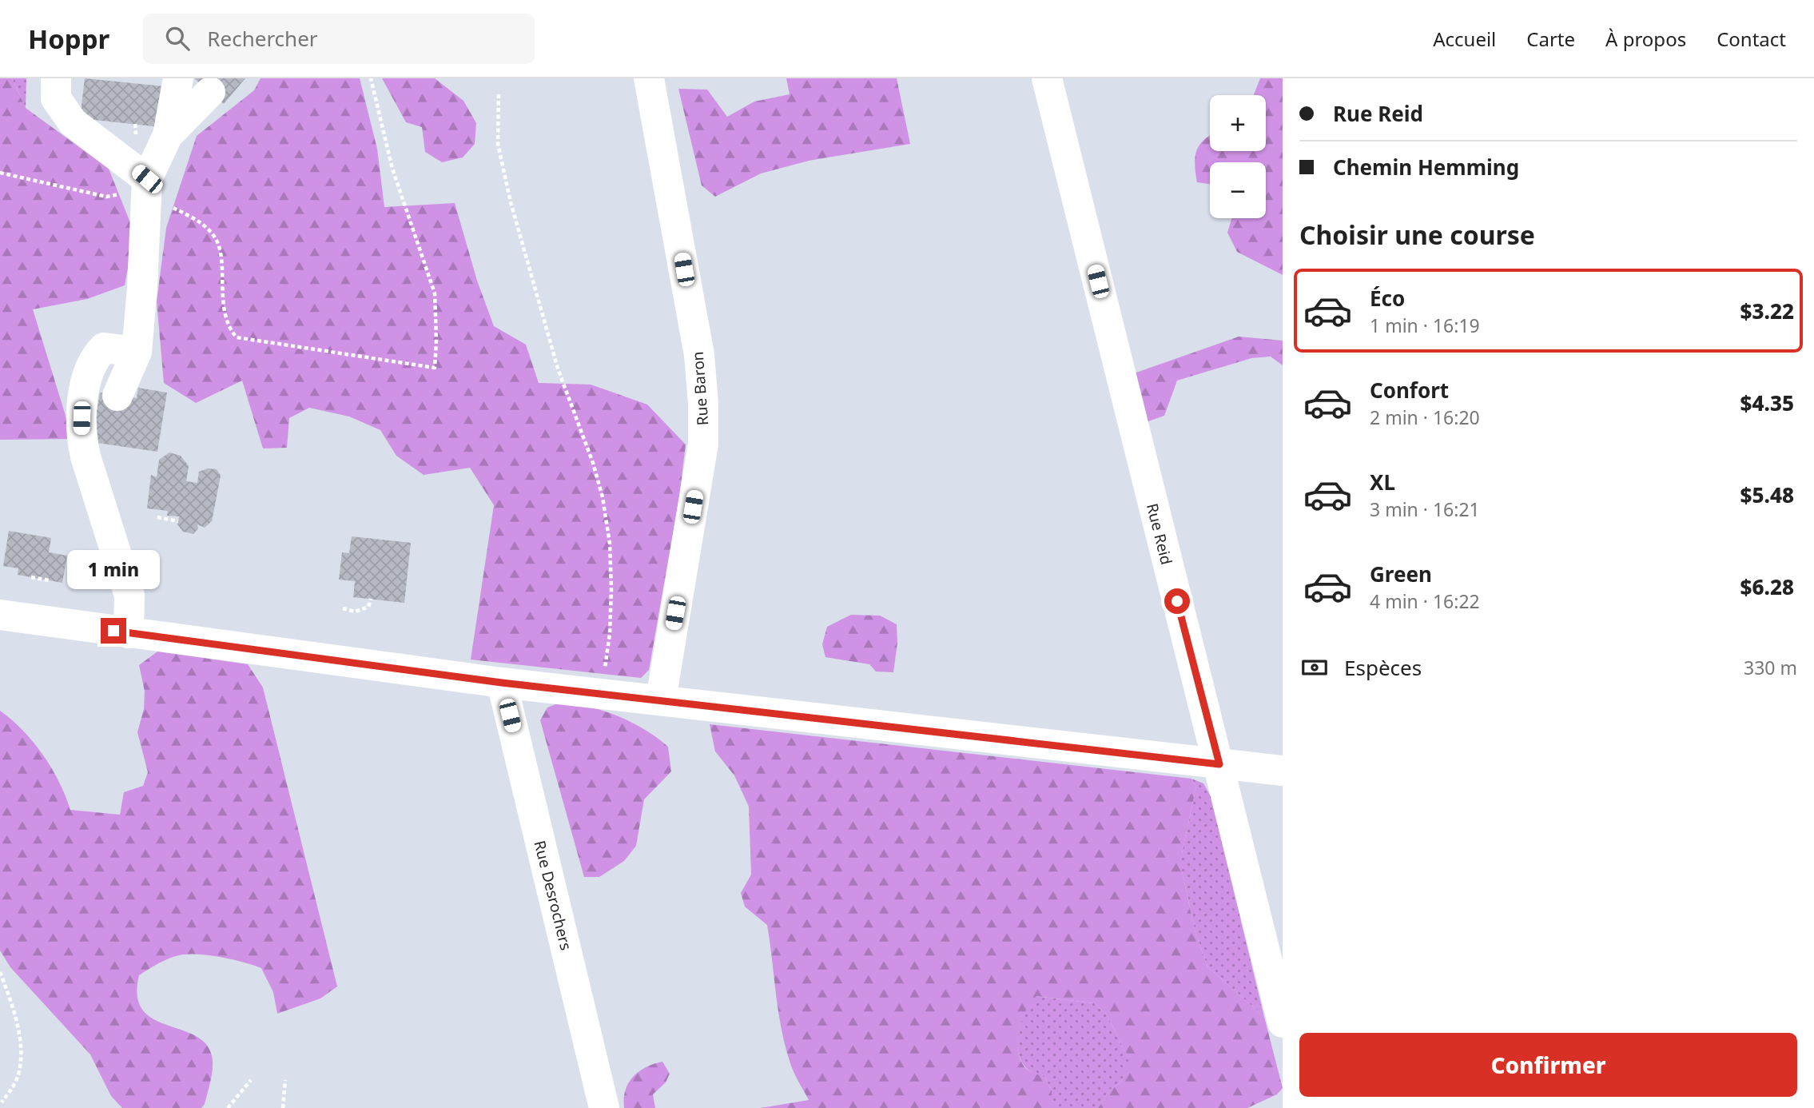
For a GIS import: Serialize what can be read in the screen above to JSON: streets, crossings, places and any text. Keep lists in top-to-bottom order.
{
  "streets": {
    "street": ["Rue Baron", "Rue Reid", "Rue Desrochers"]
  },
  "page": {
    "header": "Hoppr",
    "search": "Rechercher",
    "nav": [
      "Accueil",
      "Carte",
      "À propos",
      "Contact"
    ],
    "banner": ["Rue Reid", "Chemin Hemming"],
    "map_buttons": ["+", "−"],
    "heading": "Choisir une course",
    "list": [
      {
        "name": "Éco",
        "note": "1 min · 16:19",
        "value": "$3.22"
      },
      {
        "name": "Confort",
        "note": "2 min · 16:20",
        "value": "$4.35"
      },
      {
        "name": "XL",
        "note": "3 min · 16:21",
        "value": "$5.48"
      },
      {
        "name": "Green",
        "note": "4 min · 16:22",
        "value": "$6.28"
      }
    ],
    "bubble": "1 min",
    "pay": ["Espèces", "330 m"],
    "buttons": "Confirmer"
  }
}
